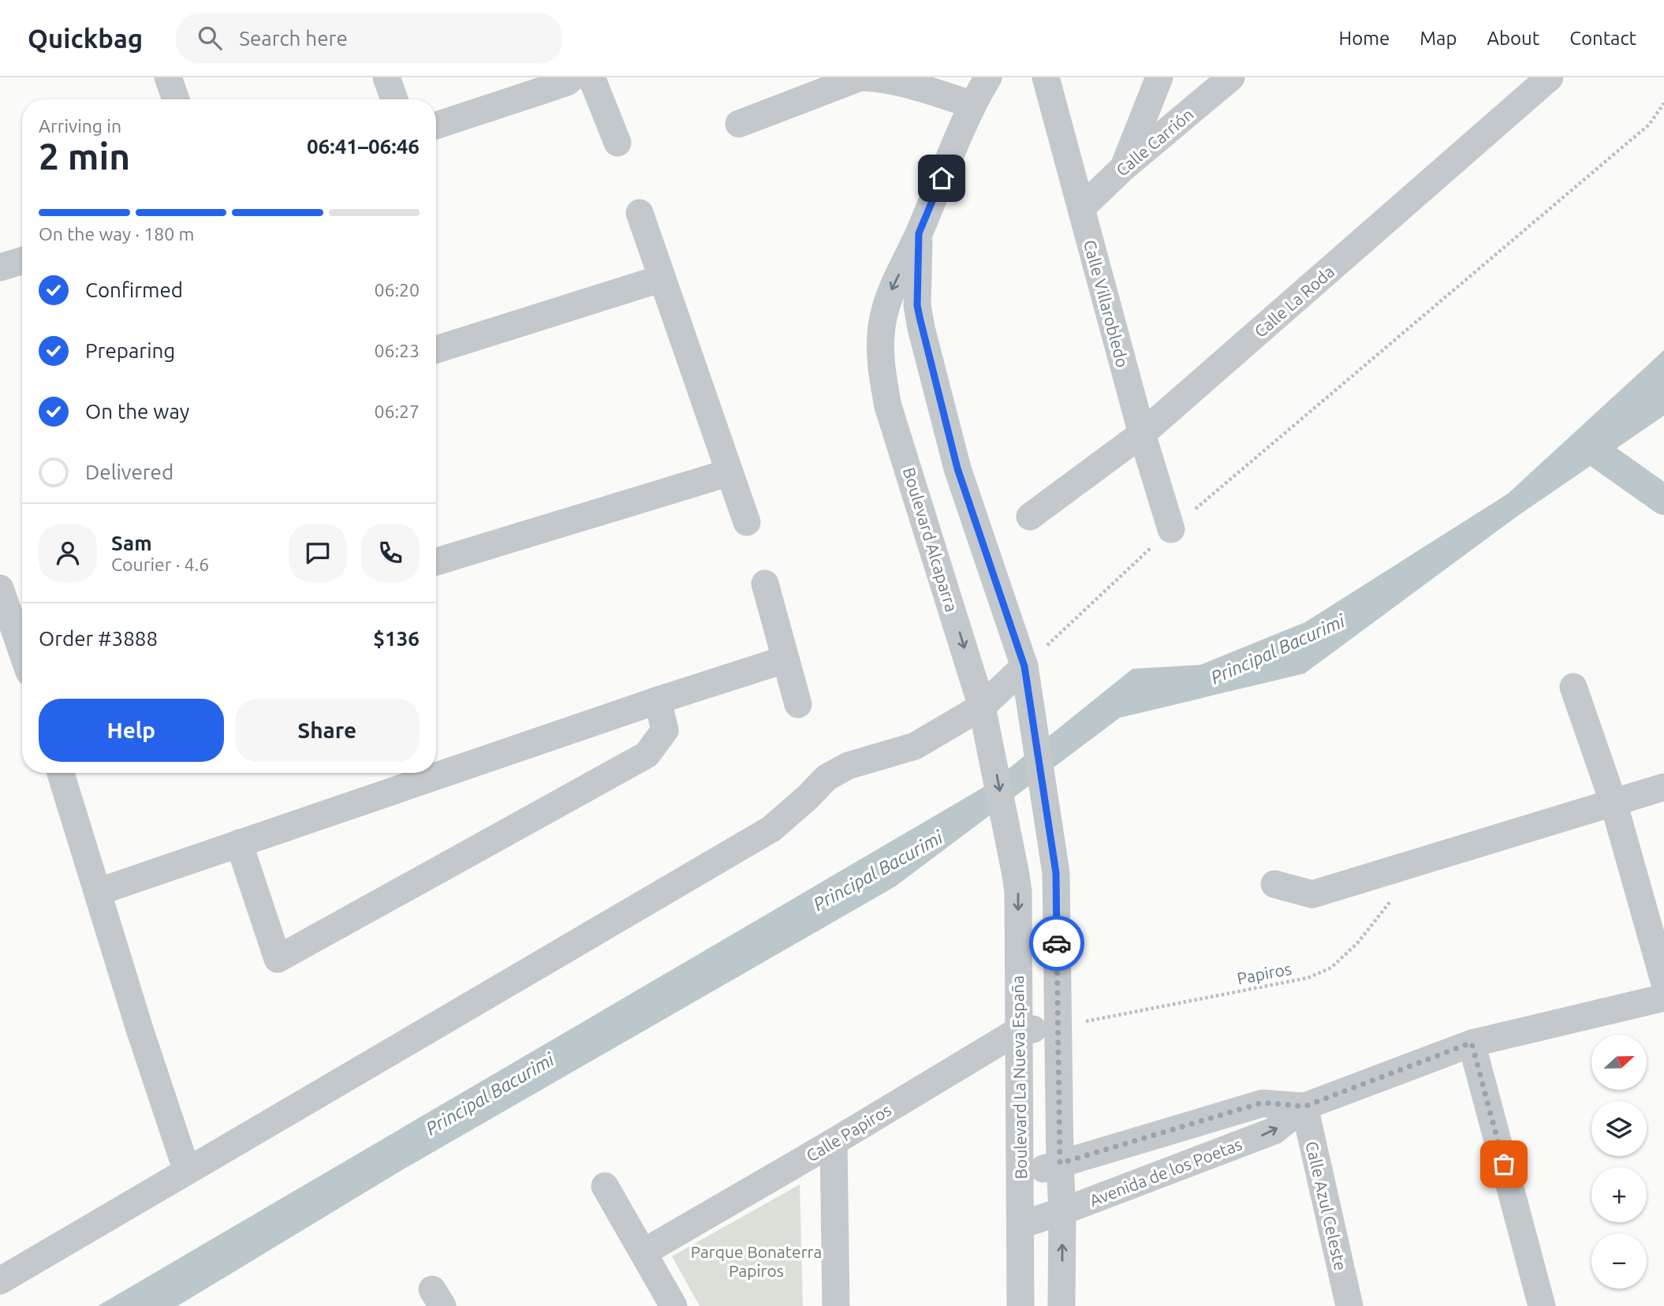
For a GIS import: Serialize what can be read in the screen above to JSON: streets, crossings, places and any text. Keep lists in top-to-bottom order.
{
  "streets": {
    "street": [
      "Calle Carrión",
      "Calle La Roda",
      "Calle Villarobledo",
      "Boulevard Alcaparra",
      "Boulevard La Nueva España",
      "Calle Papiros",
      "Avenida de los Poetas",
      "Calle Azul Celeste"
    ],
    "path": ["Papiros"]
  },
  "crossings": [
    ["Calle Carrión", "Calle Villarobledo"],
    ["Calle La Roda", "Calle Villarobledo"],
    ["Boulevard Alcaparra", "Papiros"],
    ["Boulevard Alcaparra", "Boulevard La Nueva España"],
    ["Boulevard Alcaparra", "Calle Papiros"],
    ["Papiros", "Calle Papiros"],
    ["Boulevard La Nueva España", "Calle Papiros"],
    ["Boulevard La Nueva España", "Avenida de los Poetas"],
    ["Avenida de los Poetas", "Calle Azul Celeste"]
  ],
  "one_way": ["Boulevard La Nueva España"],
  "water": ["Principal Bacurimi"],
  "parks": ["Parque Bonaterra Papiros"],
  "north": "right",
  "page": {
    "header": "Quickbag",
    "search": "Search here",
    "nav": [
      "Home",
      "Map",
      "About",
      "Contact"
    ],
    "heading": ["2 min", "Arriving in", "06:41–06:46"],
    "panel": [
      "Sam",
      "Courier · 4.6",
      "Order #3888",
      "$136"
    ],
    "bar": "On the way · 180 m",
    "list": [
      ["Confirmed", "06:20"],
      ["Preparing", "06:23"],
      ["On the way", "06:27"],
      "Delivered"
    ],
    "buttons": ["Help", "Share"],
    "map_buttons": ["+", "−"]
  }
}
